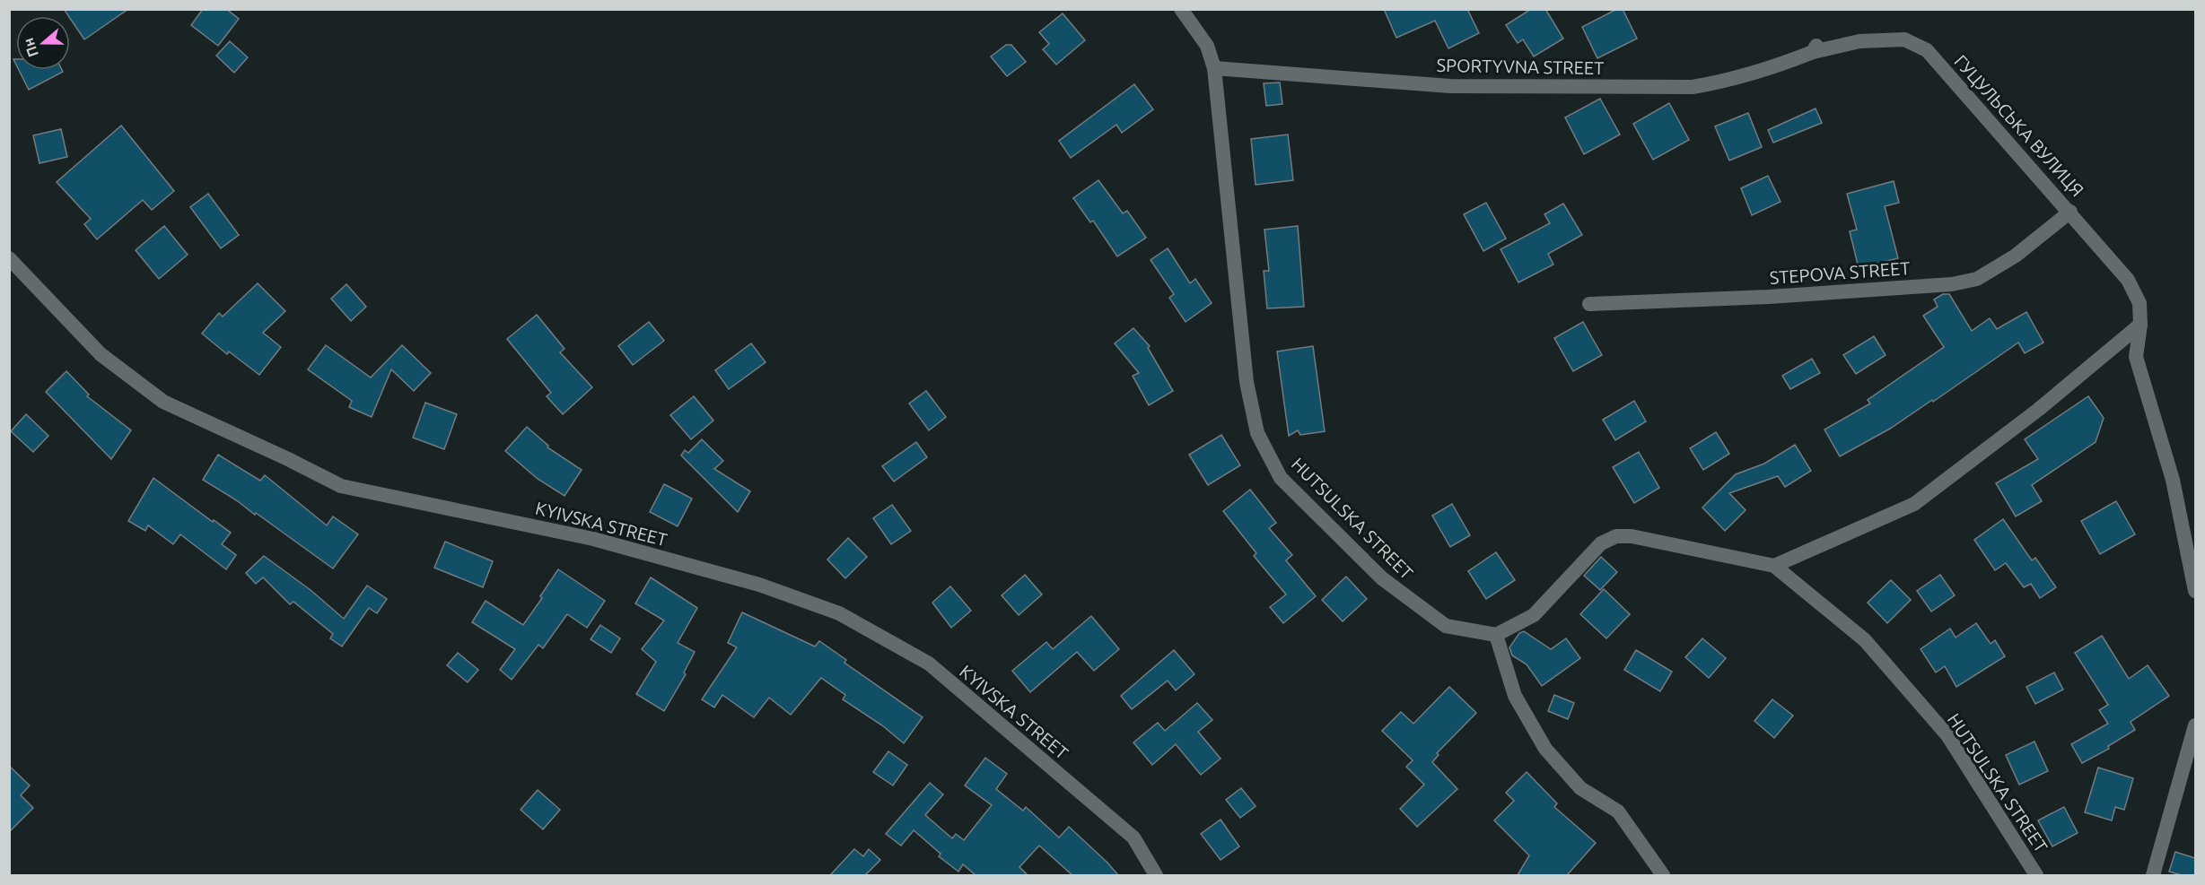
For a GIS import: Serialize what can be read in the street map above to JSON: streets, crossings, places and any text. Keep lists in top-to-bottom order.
{
  "streets": {
    "street": [
      "SPORTYVNA STREET",
      "ГУЦУЛЬСЬКА ВУЛИЦЯ",
      "STEPOVA STREET",
      "HUTSULSKA STREET",
      "KYIVSKA STREET"
    ]
  },
  "crossings": [
    ["SPORTYVNA STREET", "ГУЦУЛЬСЬКА ВУЛИЦЯ"],
    ["SPORTYVNA STREET", "HUTSULSKA STREET"],
    ["ГУЦУЛЬСЬКА ВУЛИЦЯ", "STEPOVA STREET"]
  ],
  "north": "left"
}
